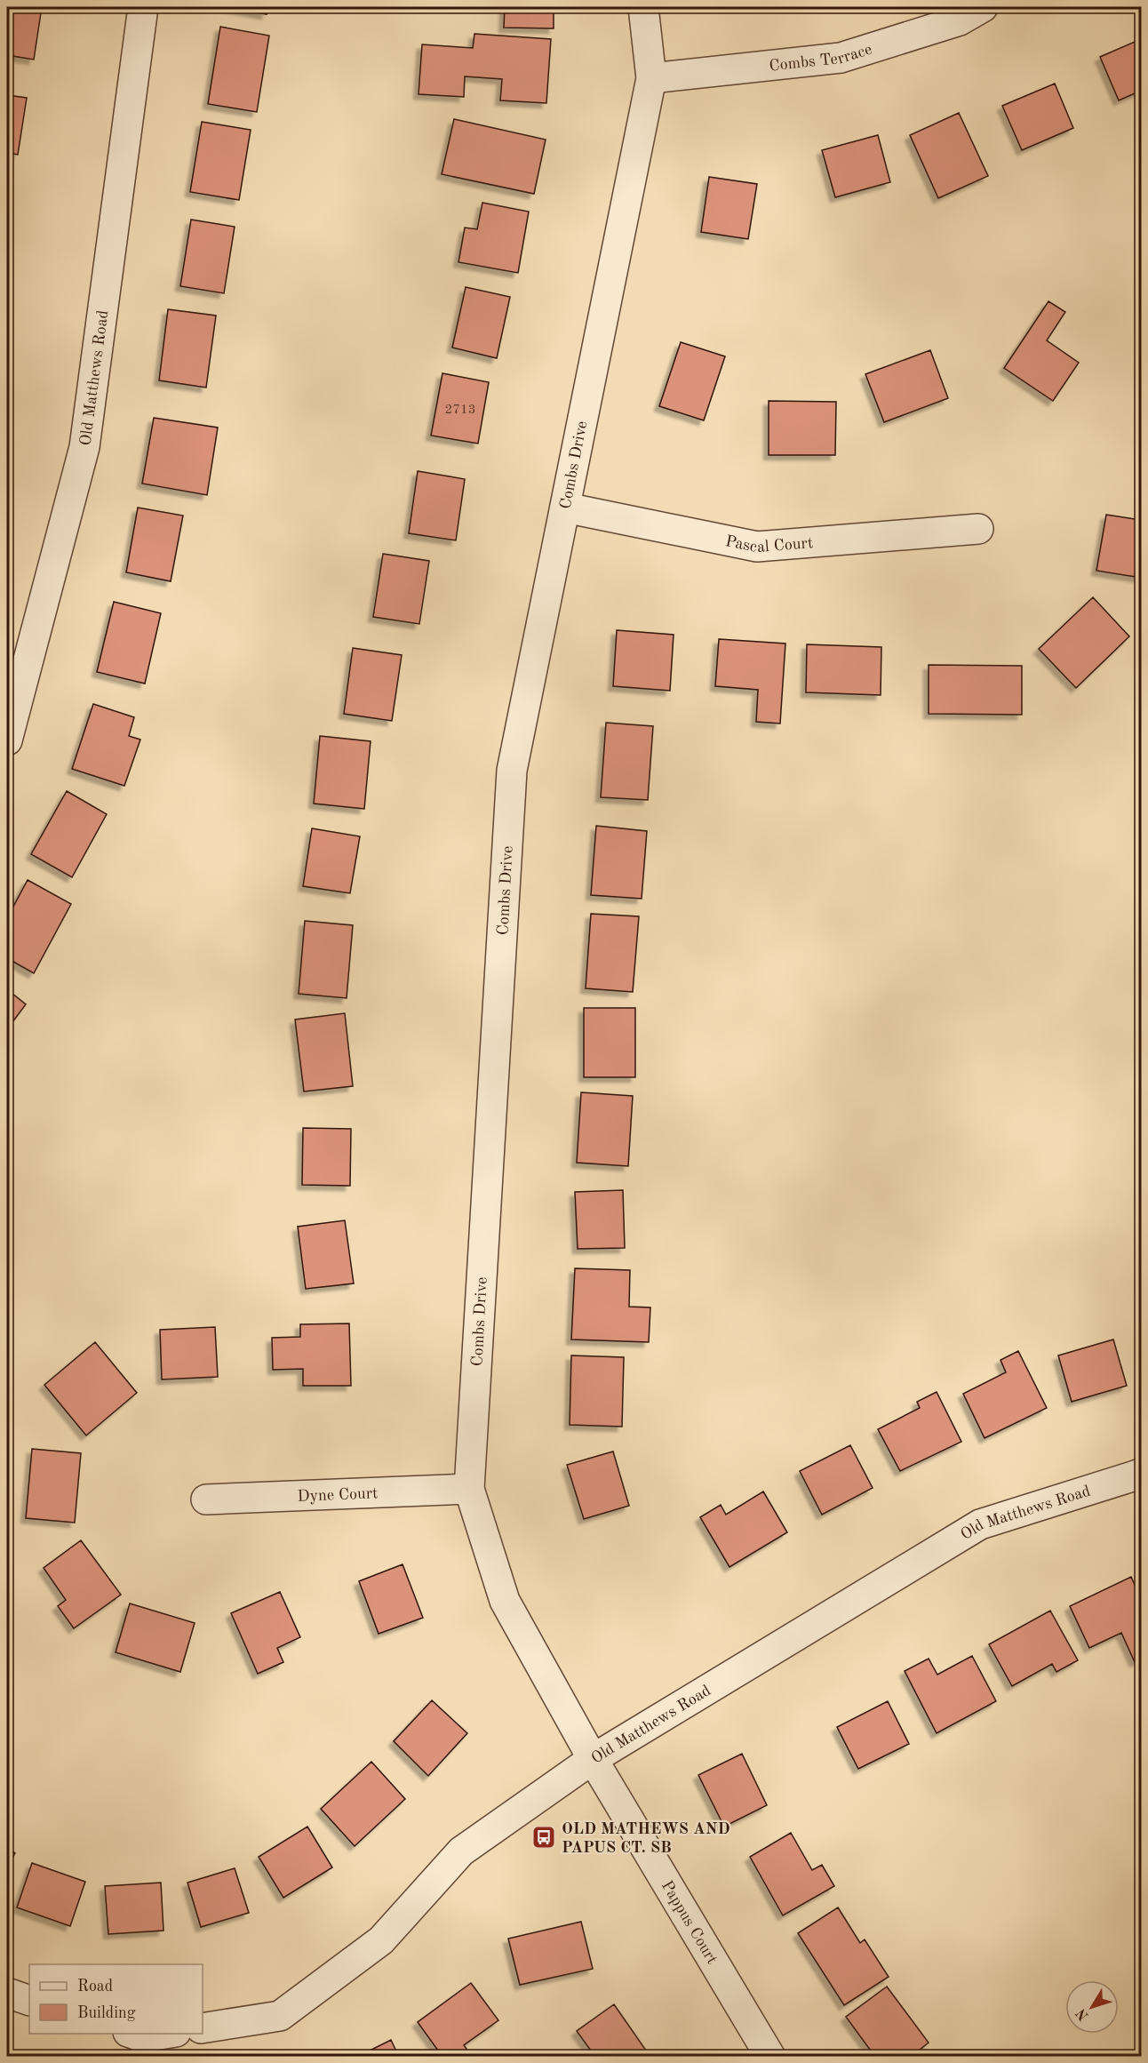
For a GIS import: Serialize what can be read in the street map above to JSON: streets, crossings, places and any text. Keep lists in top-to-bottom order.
{
  "streets": {
    "street": [
      "Combs Terrace",
      "Old Matthews Road",
      "Combs Drive",
      "Pascal Court",
      "Dyne Court",
      "Pappus Court"
    ]
  },
  "crossings": [
    ["Combs Terrace", "Combs Drive"],
    ["Old Matthews Road", "Combs Drive"],
    ["Old Matthews Road", "Pappus Court"],
    ["Combs Drive", "Pascal Court"],
    ["Combs Drive", "Dyne Court"],
    ["Combs Drive", "Pappus Court"]
  ],
  "places": {
    "bus stop": ["OLD MATHEWS AND PAPUS CT. SB"]
  },
  "house_numbers": ["2713"],
  "legend": ["Road", "Building"],
  "north": "bottom left"
}
